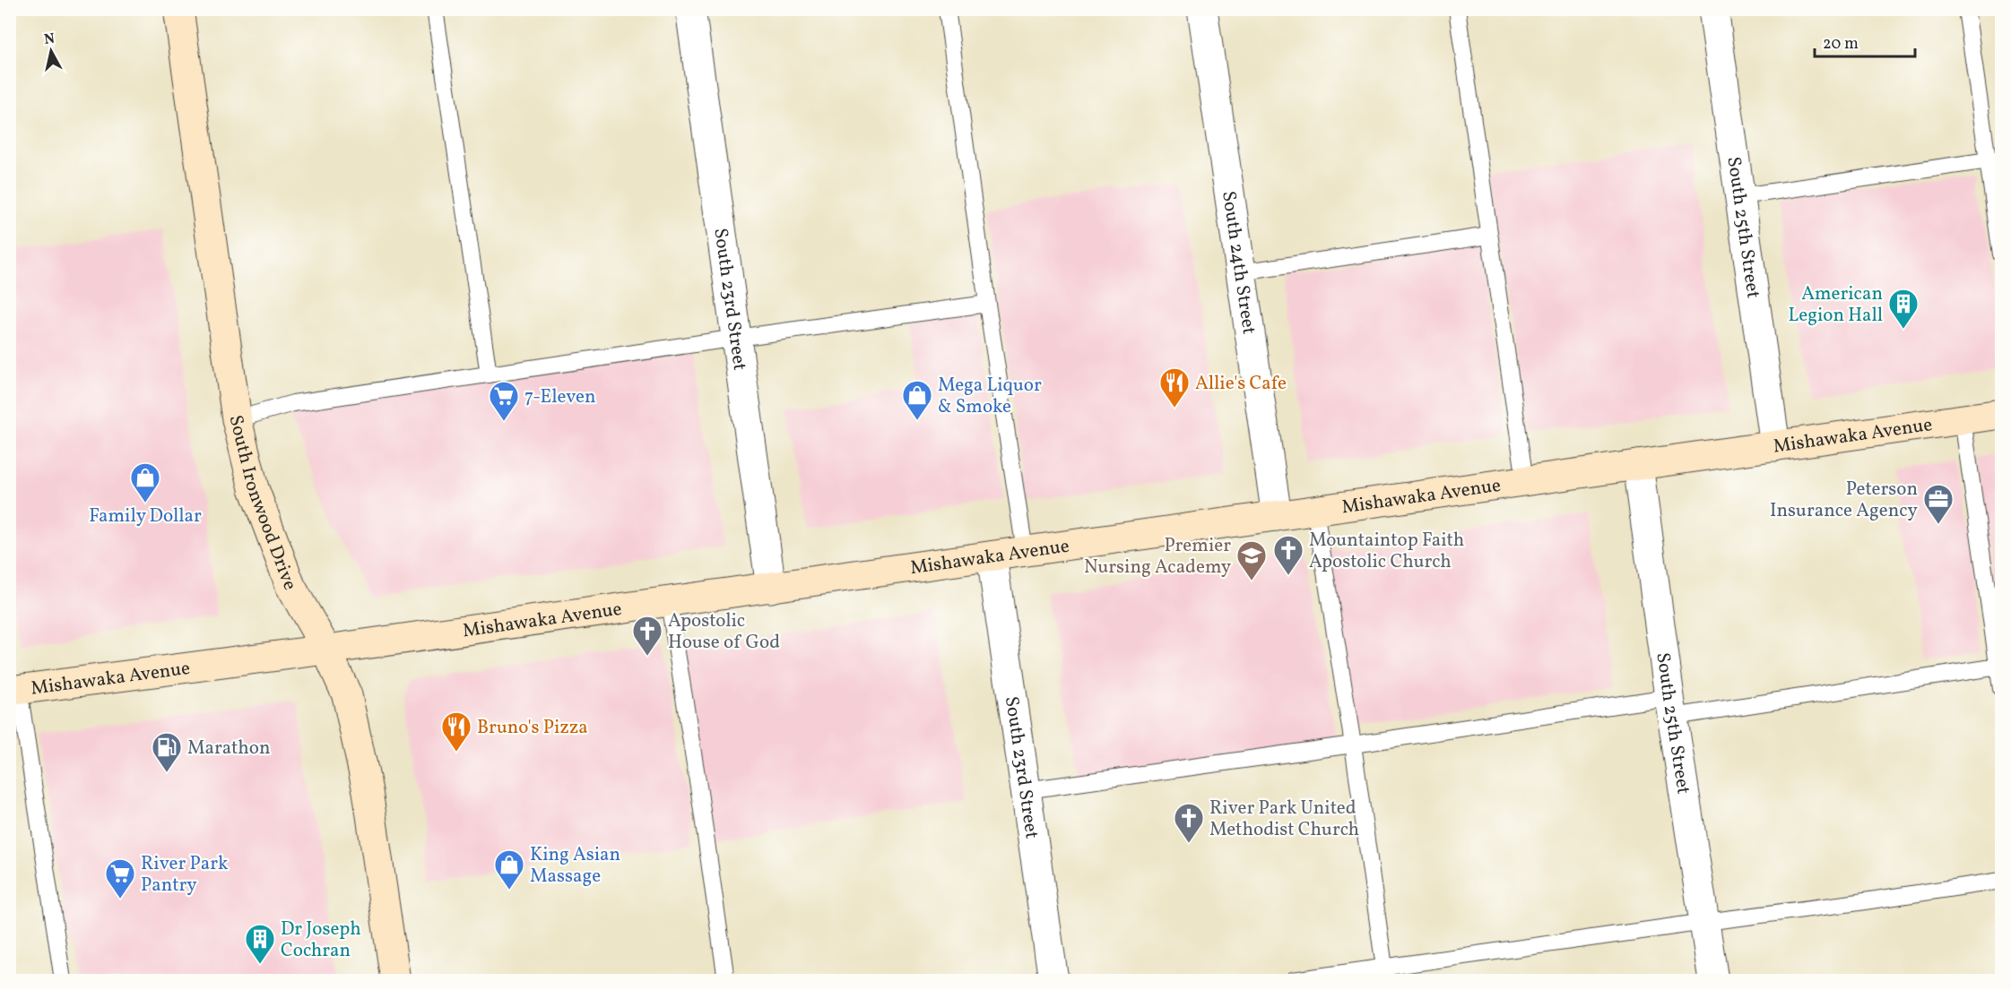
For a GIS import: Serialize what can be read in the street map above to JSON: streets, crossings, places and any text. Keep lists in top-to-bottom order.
{
  "streets": {
    "main road": ["Mishawaka Avenue", "South Ironwood Drive"],
    "street": ["South 25th Street", "South 24th Street", "South 23rd Street"]
  },
  "crossings": [
    ["South 25th Street", "Mishawaka Avenue"],
    ["South 24th Street", "Mishawaka Avenue"],
    ["South 23rd Street", "Mishawaka Avenue"],
    ["Mishawaka Avenue", "South Ironwood Drive"]
  ],
  "places": {
    "building": ["American Legion Hall", "Dr Joseph Cochran"],
    "restaurant": ["Allie's Cafe", "Bruno's Pizza"],
    "shop": ["Mega Liquor & Smoke", "Family Dollar", "King Asian Massage"],
    "supermarket": ["7-Eleven", "River Park Pantry"],
    "office": ["Peterson Insurance Agency"],
    "church": ["Mountaintop Faith Apostolic Church", "Apostolic House of God", "River Park United Methodist Church"],
    "school or university": ["Premier Nursing Academy"],
    "fuel station": ["Marathon"]
  },
  "scale_bar": "20 m",
  "north": "top"
}
